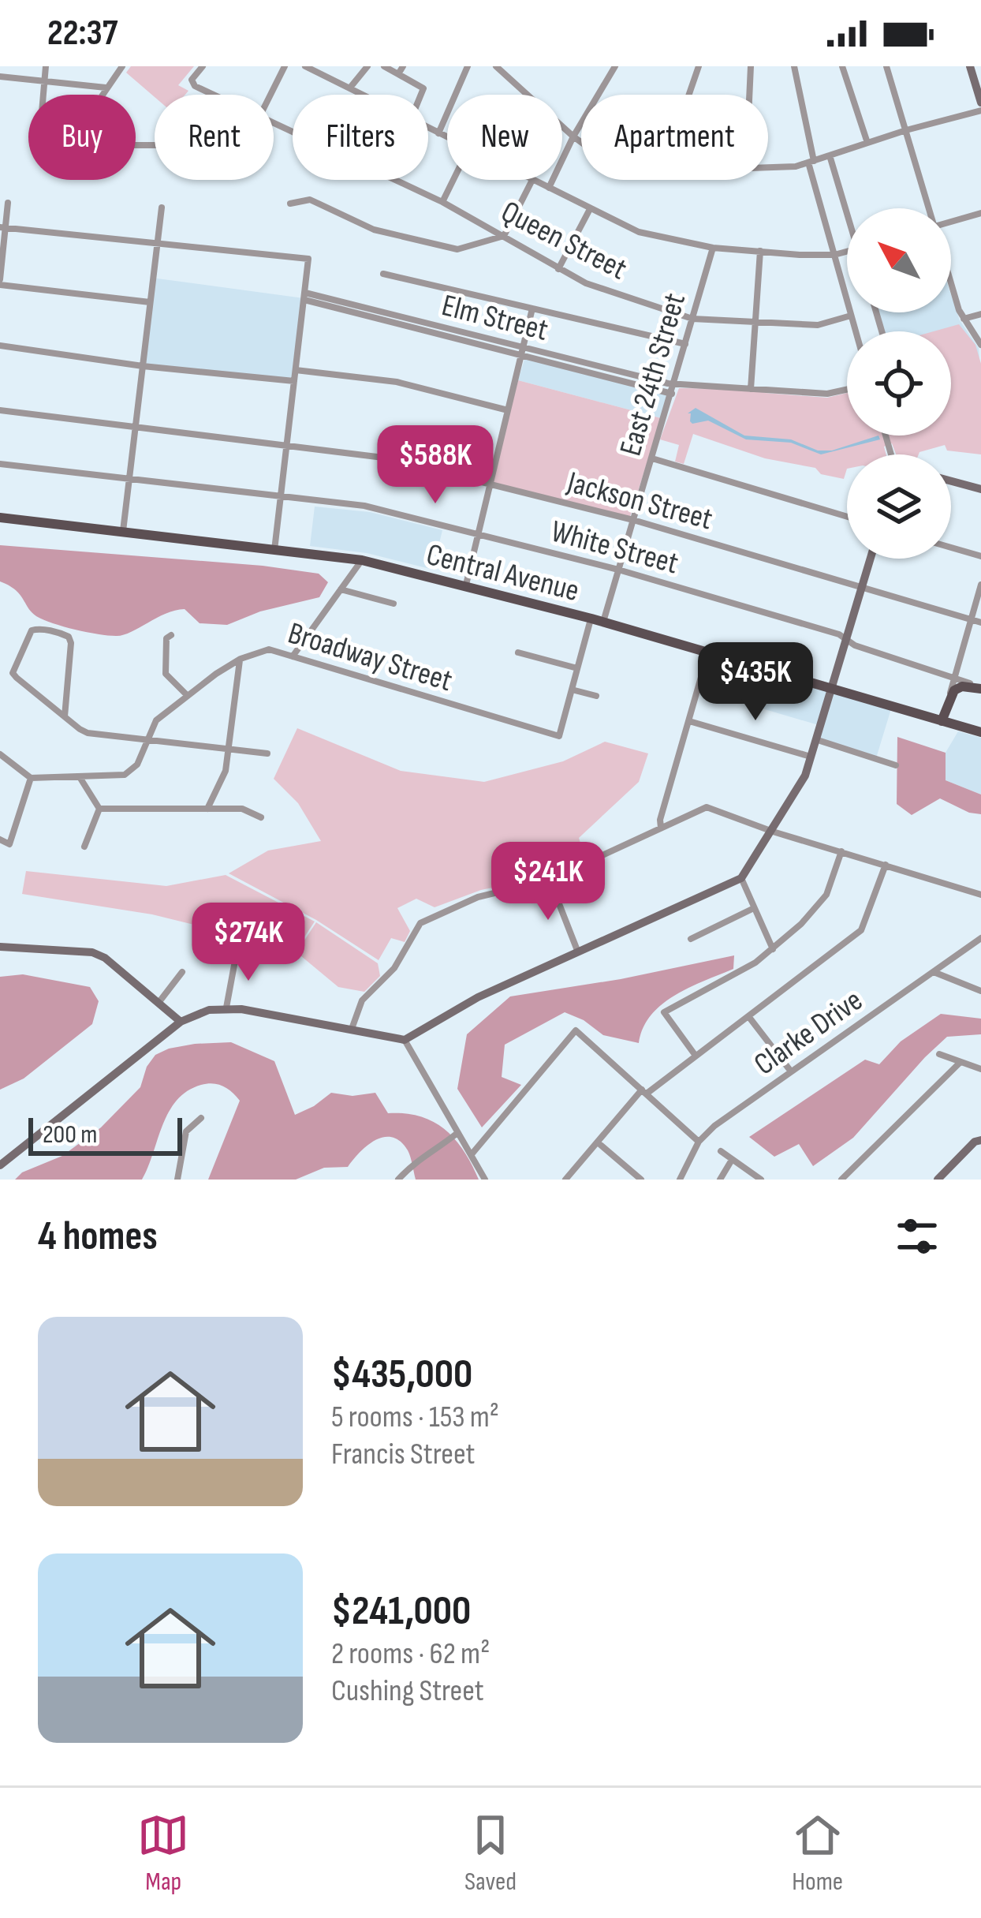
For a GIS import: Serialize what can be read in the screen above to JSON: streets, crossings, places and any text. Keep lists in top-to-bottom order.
{
  "streets": {
    "main road": ["Central Avenue"],
    "street": [
      "Queen Street",
      "Elm Street",
      "East 24th Street",
      "Jackson Street",
      "White Street",
      "Broadway Street",
      "Clarke Drive"
    ]
  },
  "crossings": [
    ["Queen Street", "East 24th Street"],
    ["Elm Street", "East 24th Street"],
    ["East 24th Street", "Jackson Street"],
    ["East 24th Street", "White Street"],
    ["East 24th Street", "Central Avenue"],
    ["East 24th Street", "Broadway Street"]
  ],
  "scale_bar": "200 m",
  "north": "top left",
  "page": {
    "status": "22:37",
    "chip": [
      "Buy",
      "Rent",
      "Filters",
      "New",
      "Apartment"
    ],
    "price": [
      "$588K",
      "$435K",
      "$241K",
      "$274K"
    ],
    "scale": "200 m",
    "heading": "4 homes",
    "list": [
      {
        "name": "$435,000",
        "note": "5 rooms · 153 m² · Francis Street"
      },
      {
        "name": "$241,000",
        "note": "2 rooms · 62 m² · Cushing Street"
      }
    ],
    "tabs": ["Map", "Saved", "Home"]
  }
}
